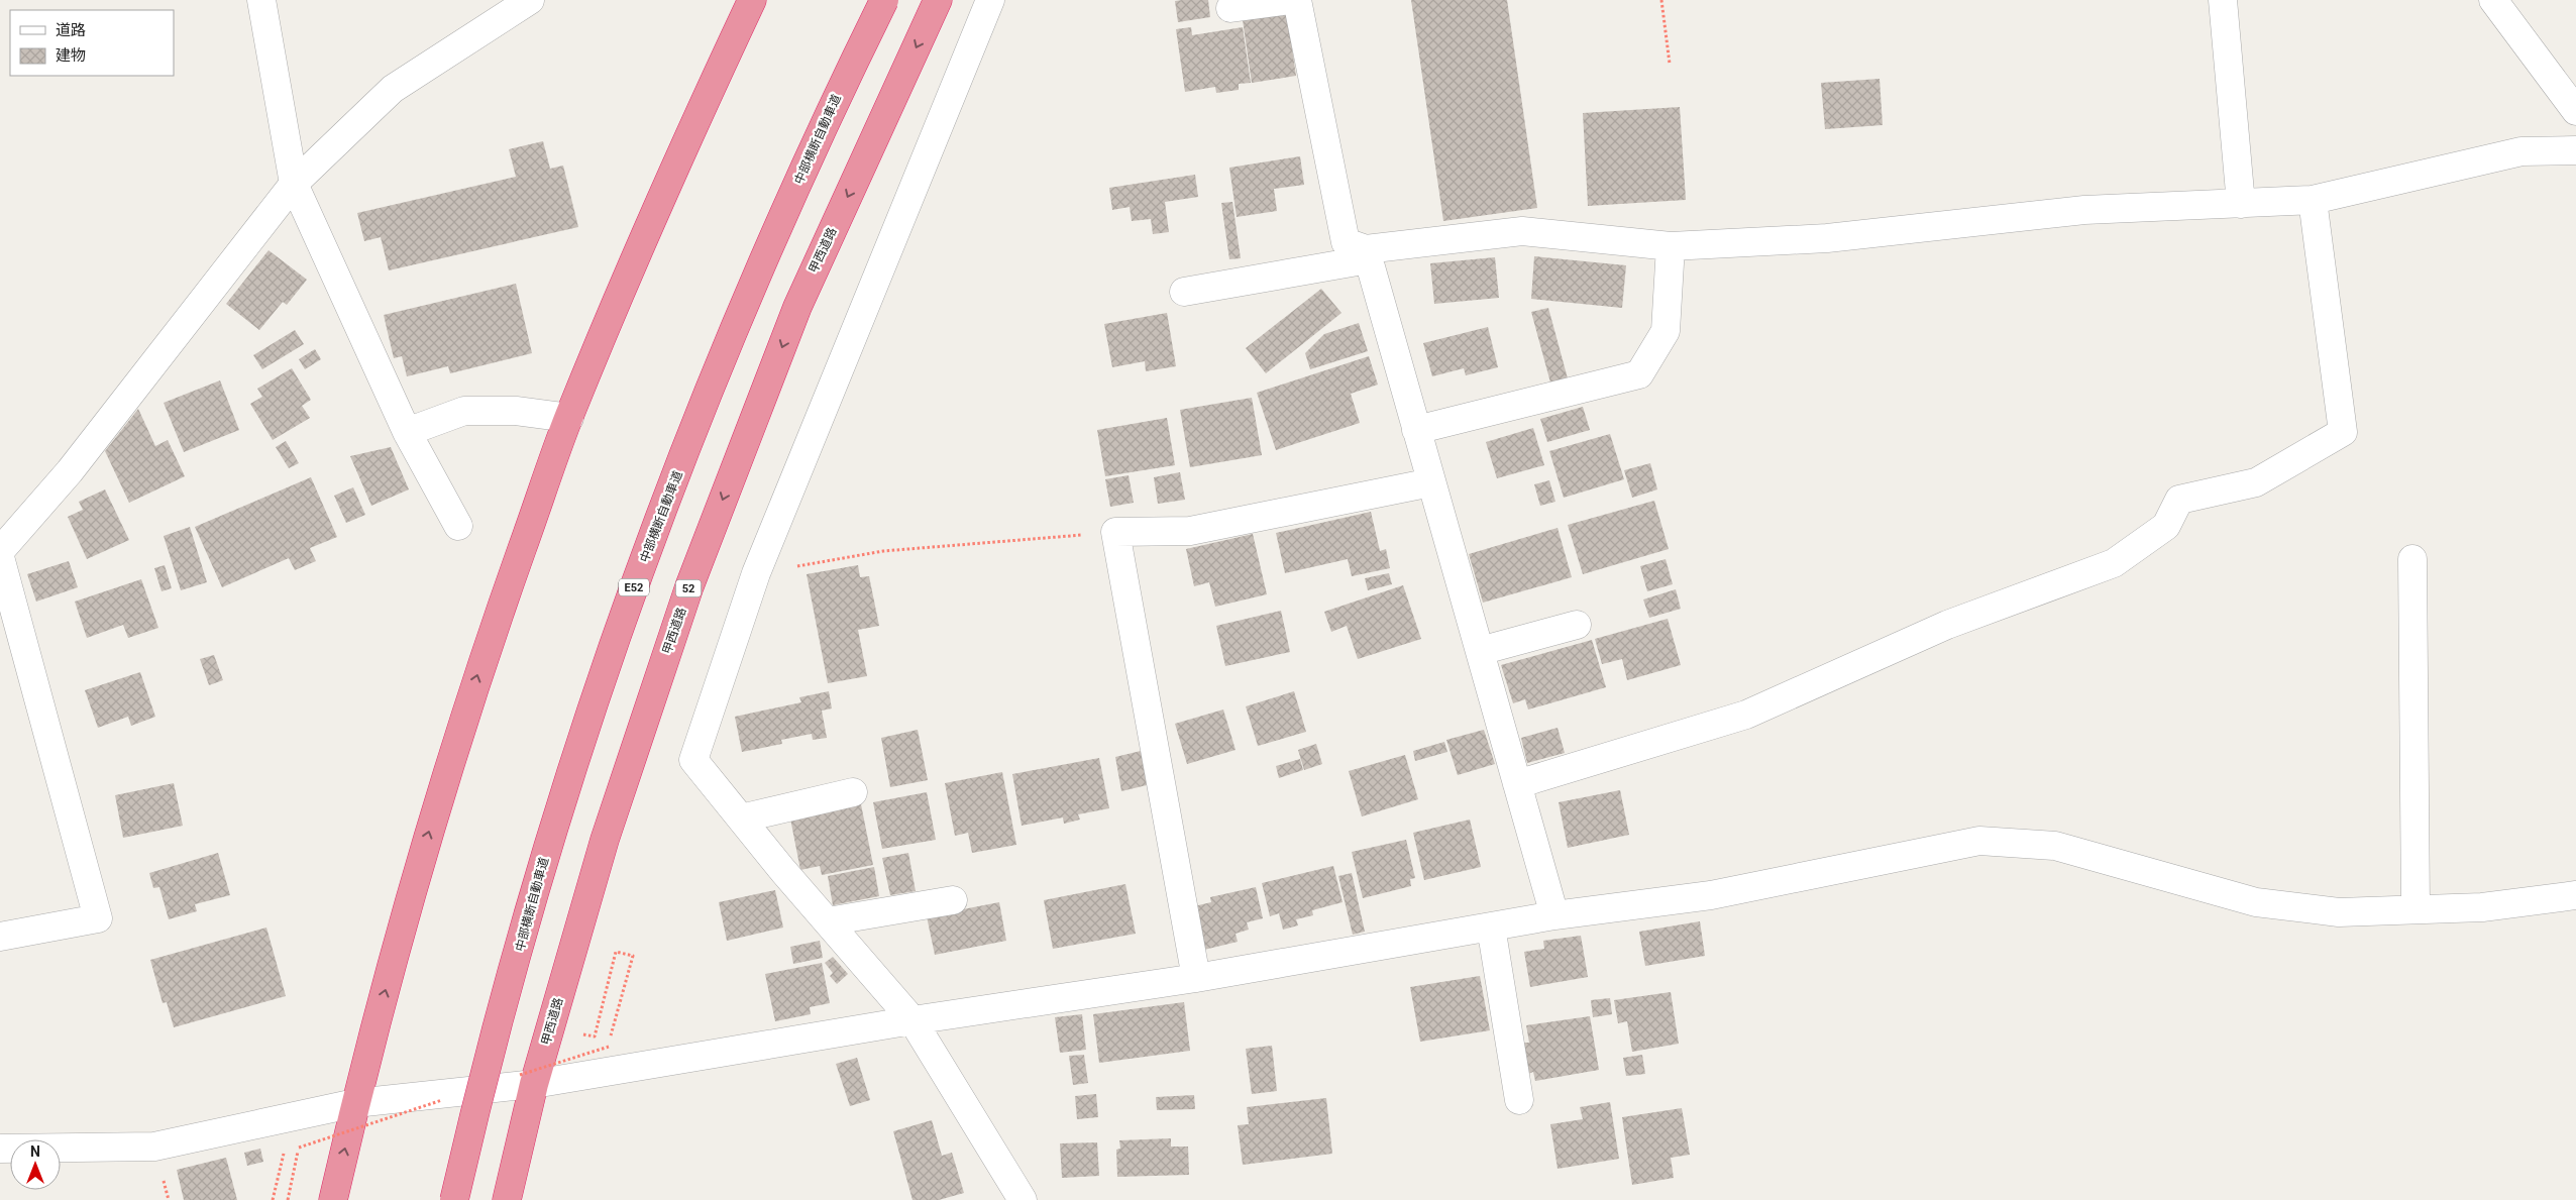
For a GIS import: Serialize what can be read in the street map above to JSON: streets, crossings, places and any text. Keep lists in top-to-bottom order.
{
  "streets": {
    "highway": [
      "中部横断自動車道",
      "甲西道路",
      "E52",
      "52"
    ]
  },
  "legend": ["道路", "建物"],
  "north": "top"
}
